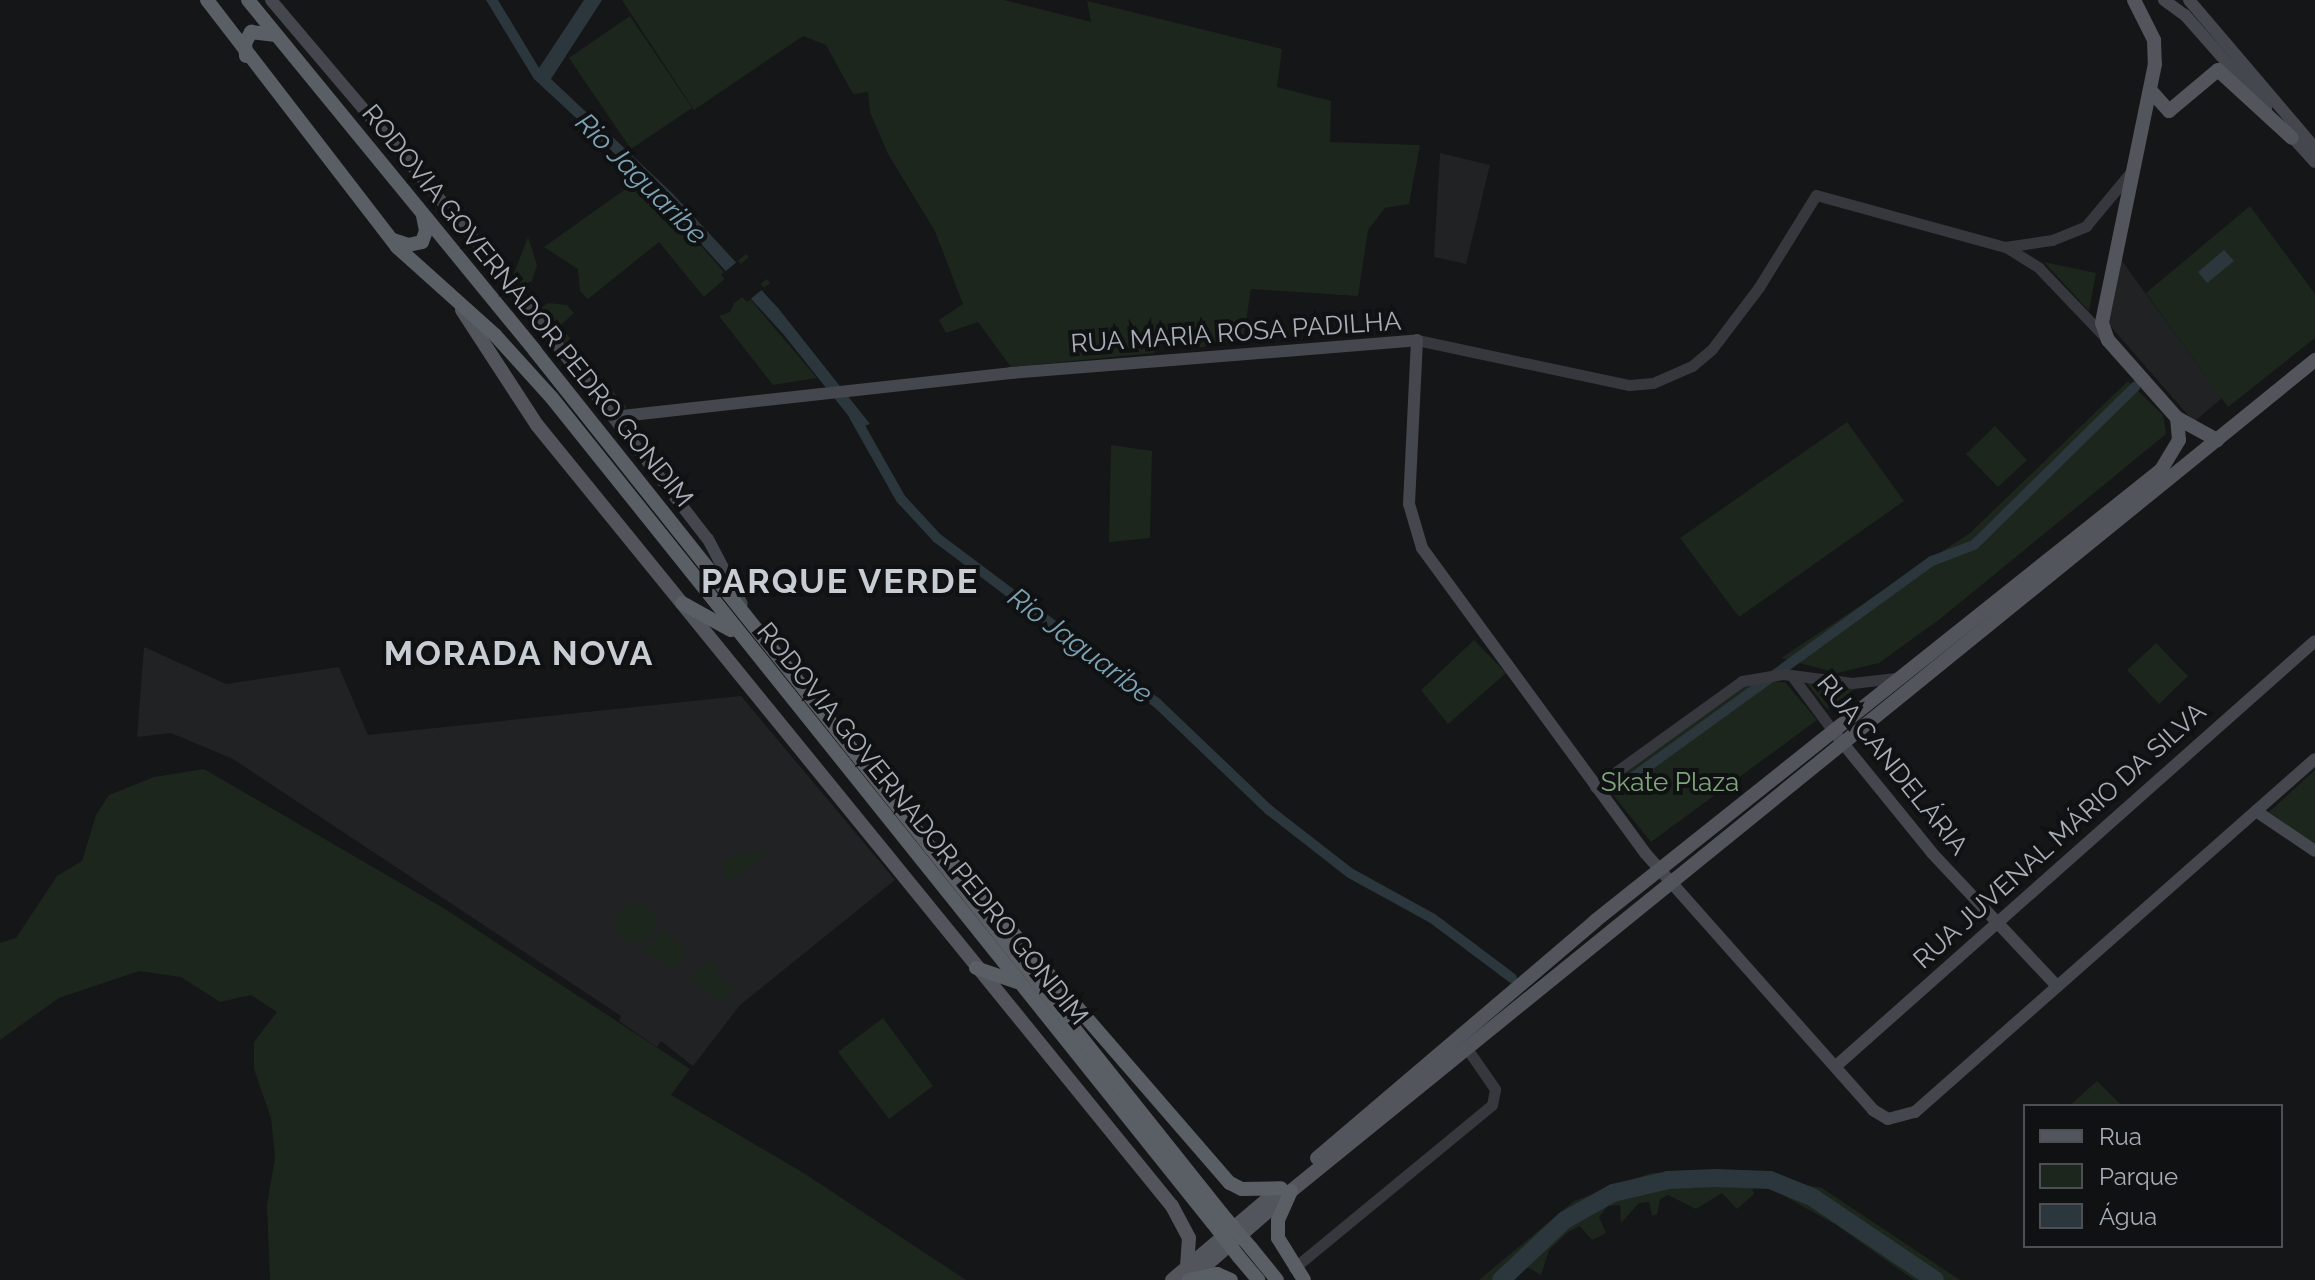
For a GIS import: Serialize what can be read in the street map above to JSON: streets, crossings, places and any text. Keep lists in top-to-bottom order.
{
  "streets": {
    "highway": ["RODOVIA GOVERNADOR PEDRO GONDIM"],
    "main road": ["RUA MARIA ROSA PADILHA", "RUA CANDELÁRIA", "RUA JUVENAL MÁRIO DA SILVA"]
  },
  "crossings": [
    ["RUA CANDELÁRIA", "RUA JUVENAL MÁRIO DA SILVA"]
  ],
  "districts": ["PARQUE VERDE", "MORADA NOVA"],
  "water": ["Rio Jaguaribe"],
  "parks": ["Skate Plaza"],
  "legend": ["Rua", "Parque", "Água"]
}
